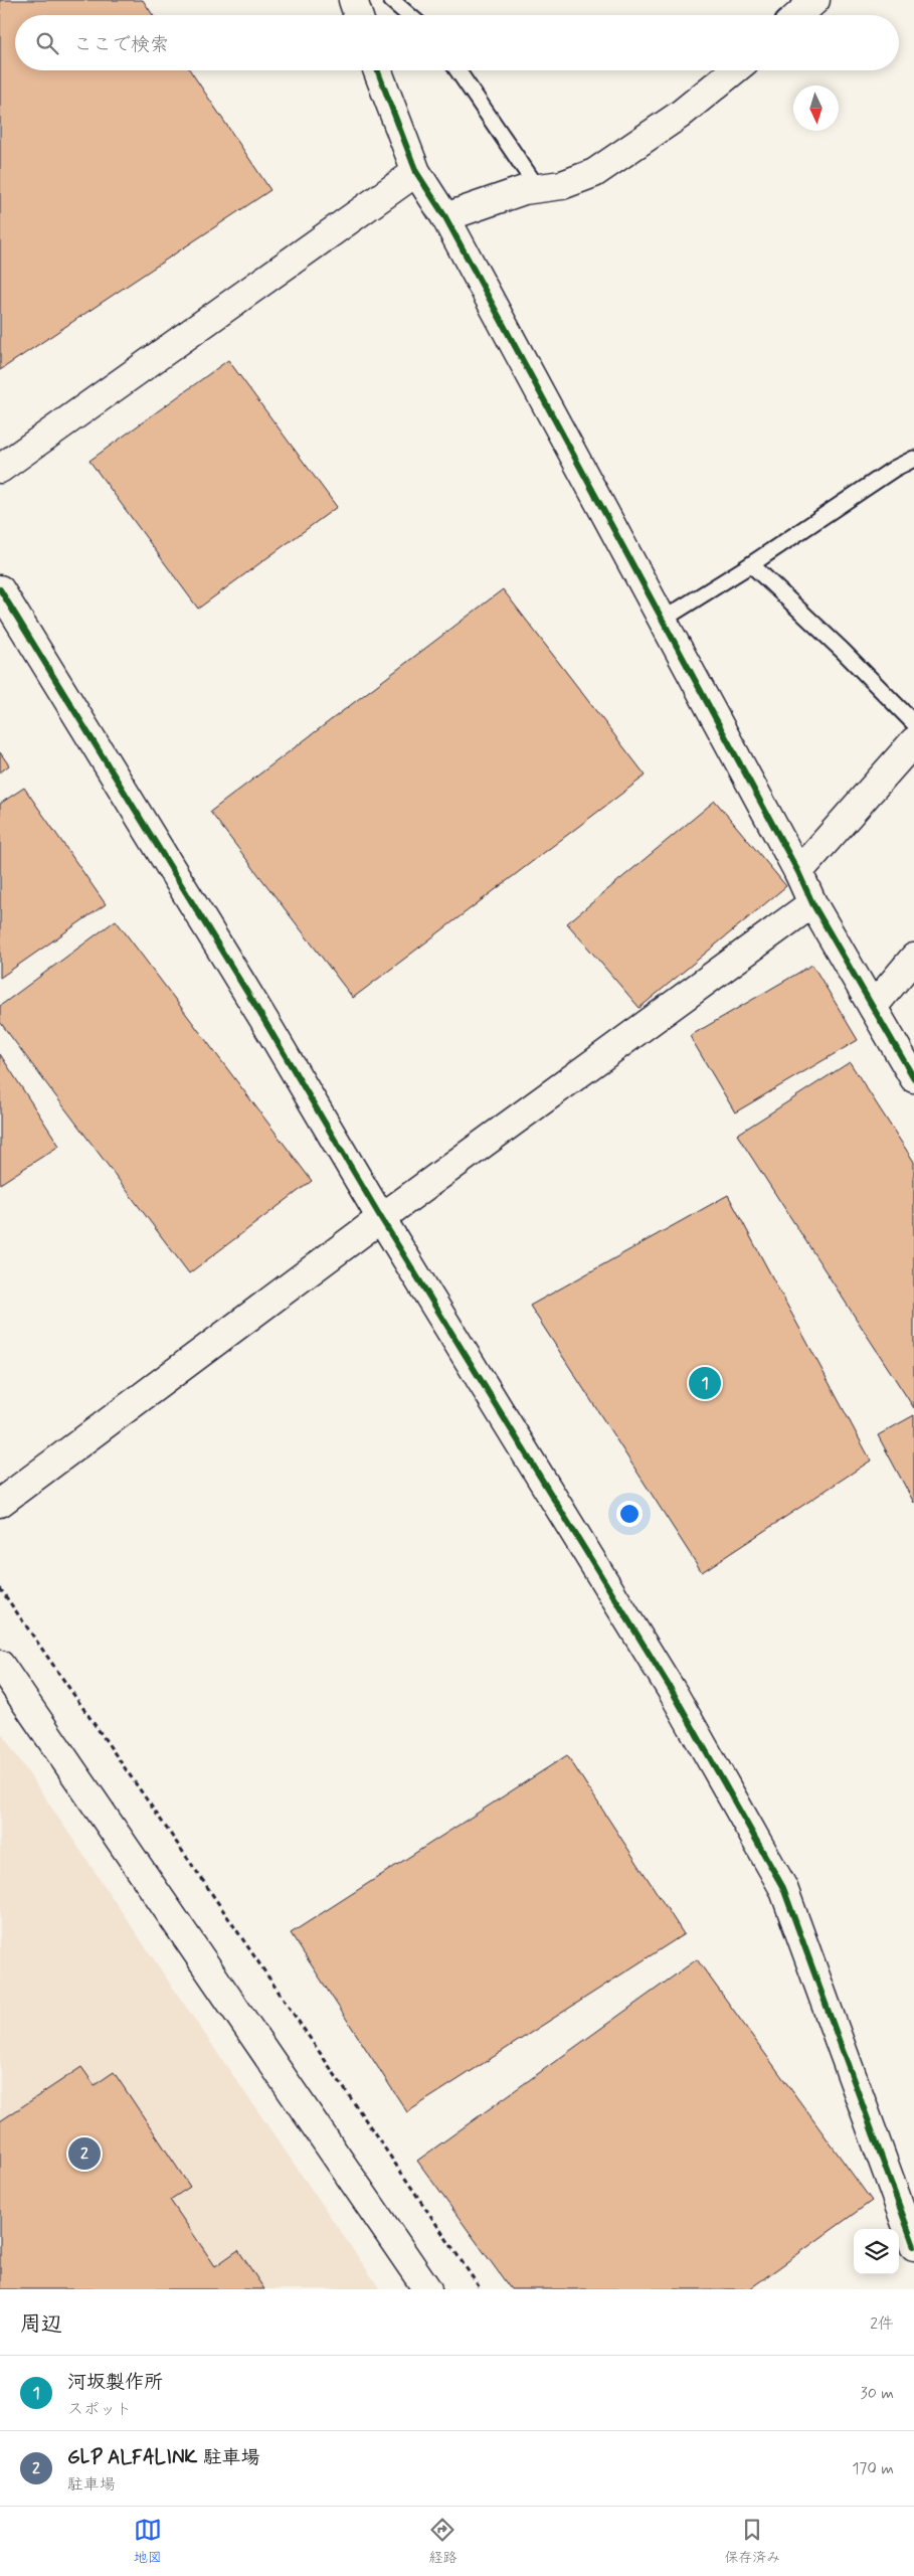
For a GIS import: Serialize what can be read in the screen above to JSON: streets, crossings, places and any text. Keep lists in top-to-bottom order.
{
  "north": "bottom",
  "page": {
    "search": "ここで検索",
    "pins": ["1", "2"],
    "heading": ["周辺", "2件"],
    "list": [
      {
        "mark": "1",
        "name": "河坂製作所",
        "note": "スポット",
        "value": "30 m"
      },
      {
        "mark": "2",
        "name": "GLP ALFALINK 駐車場",
        "note": "駐車場",
        "value": "170 m"
      }
    ],
    "nav": ["地図", "経路", "保存済み"]
  }
}
